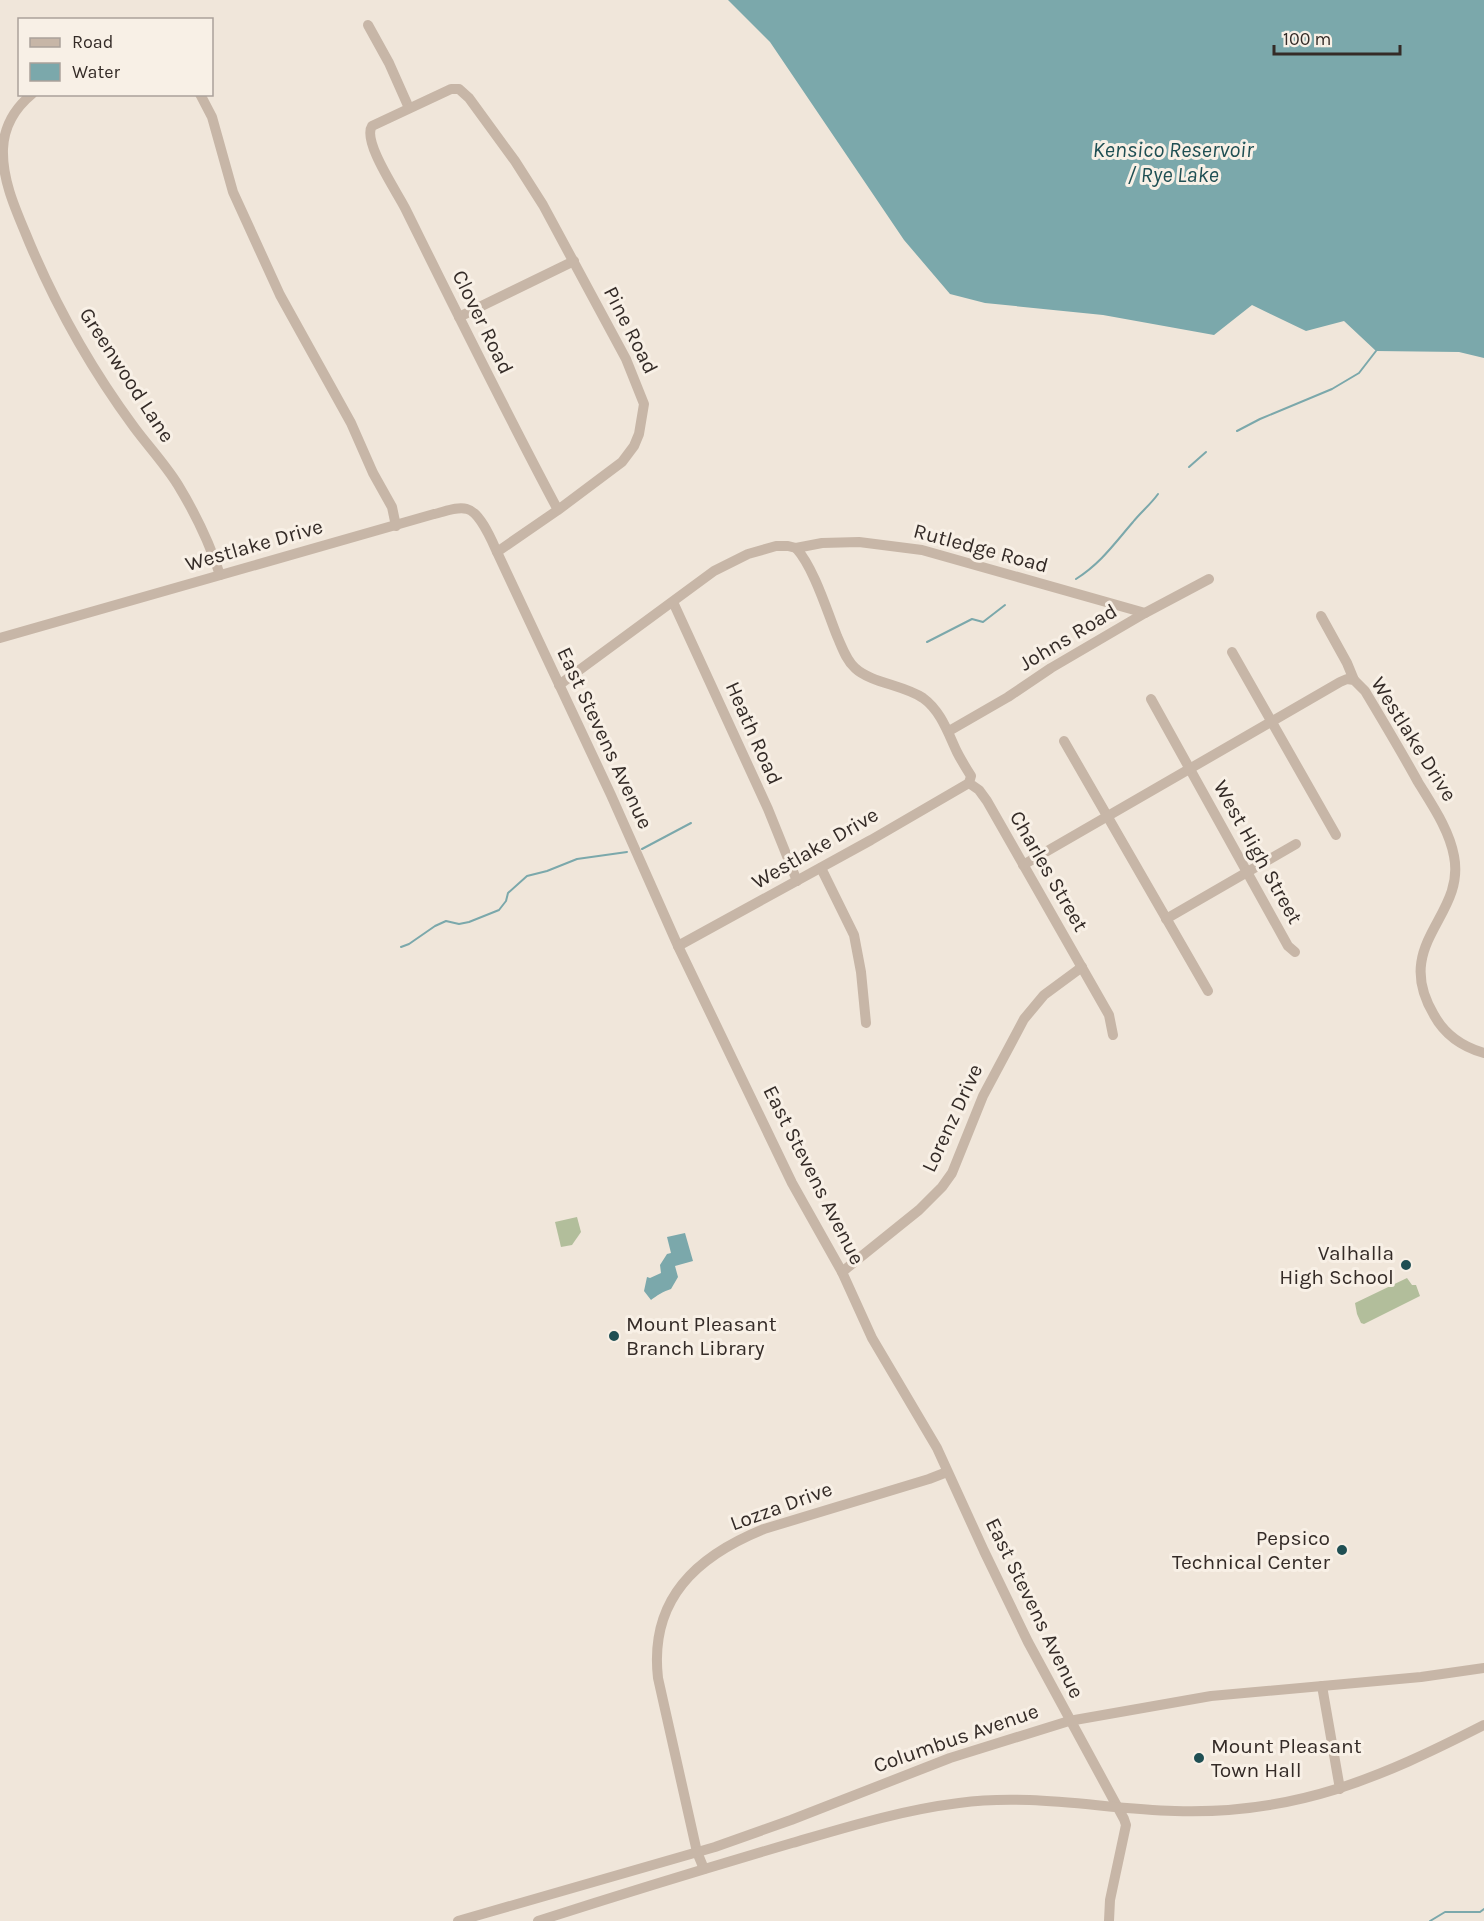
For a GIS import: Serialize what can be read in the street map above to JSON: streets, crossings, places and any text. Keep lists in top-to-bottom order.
{
  "streets": {
    "street": [
      "Clover Road",
      "Pine Road",
      "Greenwood Lane",
      "Westlake Drive",
      "Rutledge Road",
      "Johns Road",
      "Heath Road",
      "East Stevens Avenue",
      "West High Street",
      "Charles Street",
      "Lorenz Drive",
      "Lozza Drive",
      "Columbus Avenue"
    ]
  },
  "crossings": [
    ["Clover Road", "Pine Road"],
    ["Pine Road", "Westlake Drive"],
    ["Pine Road", "East Stevens Avenue"],
    ["Greenwood Lane", "Westlake Drive"],
    ["Westlake Drive", "Heath Road"],
    ["Westlake Drive", "East Stevens Avenue"],
    ["Westlake Drive", "West High Street"],
    ["Westlake Drive", "Charles Street"],
    ["Rutledge Road", "Johns Road"],
    ["Rutledge Road", "Heath Road"],
    ["Rutledge Road", "East Stevens Avenue"],
    ["Rutledge Road", "Charles Street"],
    ["Johns Road", "Charles Street"],
    ["East Stevens Avenue", "Lorenz Drive"],
    ["East Stevens Avenue", "Lozza Drive"],
    ["East Stevens Avenue", "Columbus Avenue"],
    ["Charles Street", "Lorenz Drive"],
    ["Lozza Drive", "Columbus Avenue"]
  ],
  "water": ["Kensico Reservoir / Rye Lake"],
  "places": [
    "Valhalla High School",
    "Mount Pleasant Branch Library",
    "Pepsico Technical Center",
    "Mount Pleasant Town Hall"
  ],
  "legend": ["Road", "Water"],
  "scale_bar": "100 m"
}
